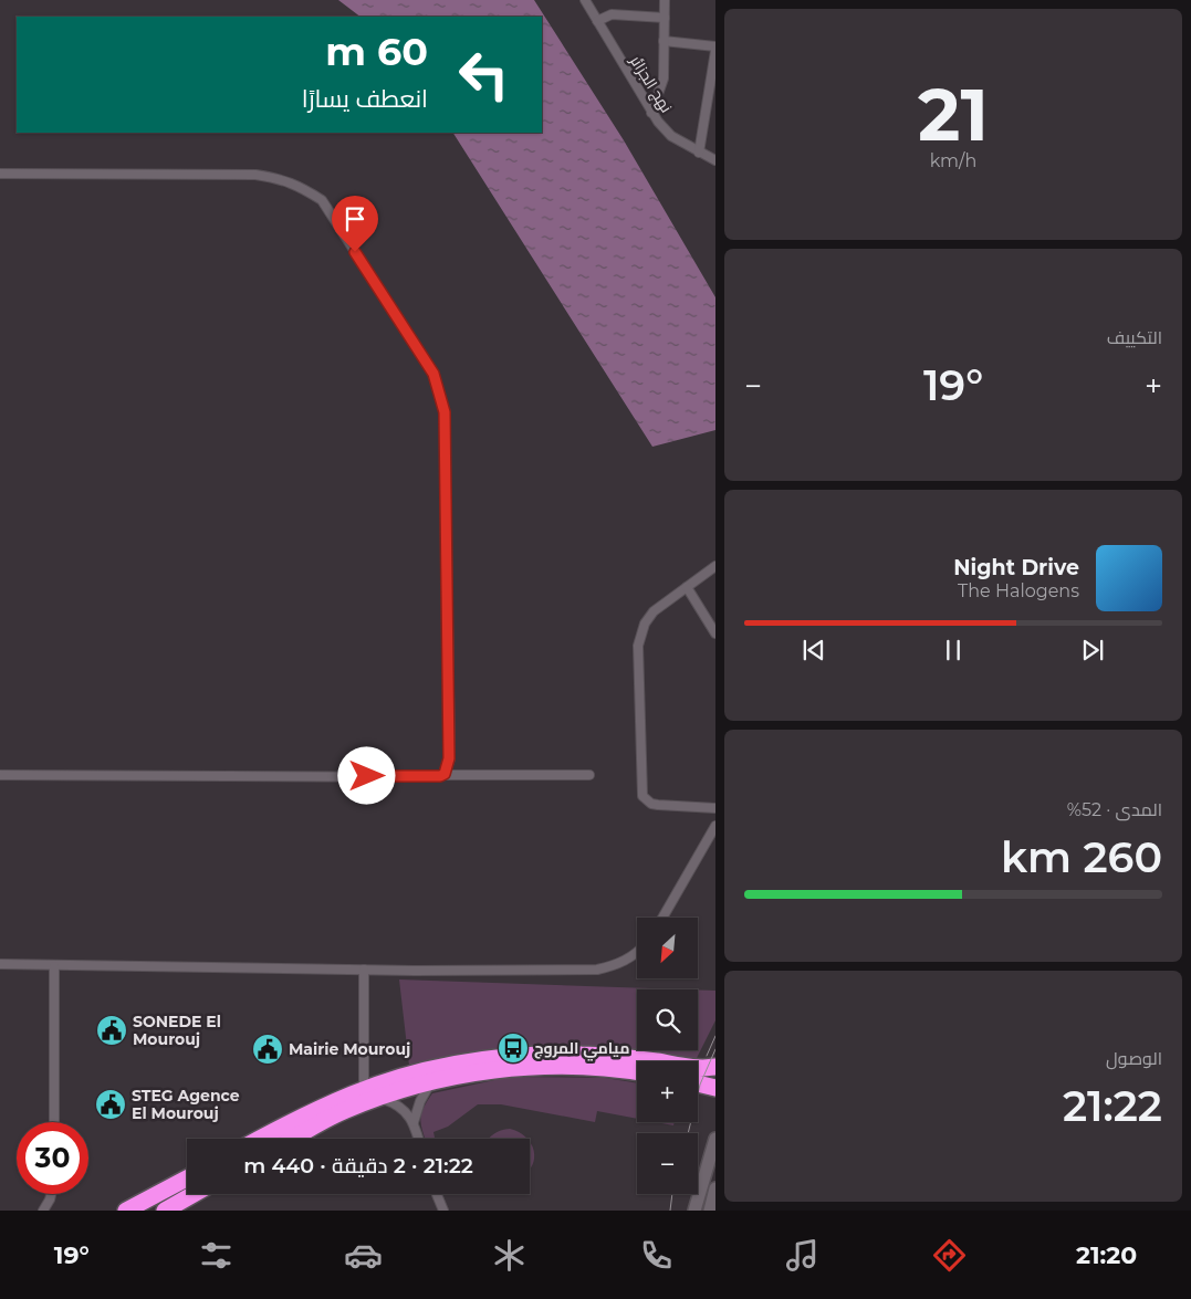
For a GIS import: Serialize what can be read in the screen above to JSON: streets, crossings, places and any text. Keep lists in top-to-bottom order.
{
  "streets": {
    "street": ["نهج الجزائر"]
  },
  "places": {
    "public building": ["SONEDE El Mourouj", "Mairie Mourouj", "STEG Agence El Mourouj"],
    "bus stop": ["ميامي المروج"]
  },
  "north": "bottom left",
  "page": {
    "tile": [
      ["21", "km/h"],
      "التكييف",
      ["المدى · 52%", "260 km"],
      ["الوصول", "21:22"]
    ],
    "turn": ["60 m", "انعطف يسارًا"],
    "heat": ["−", "19°", "+"],
    "song": ["Night Drive", "The Halogens"],
    "map_buttons": ["+", "−"],
    "limit": "30",
    "trip": "21:22 · 2 دقيقة · 440 m",
    "tabs": ["21:20", "19°"]
  }
}
